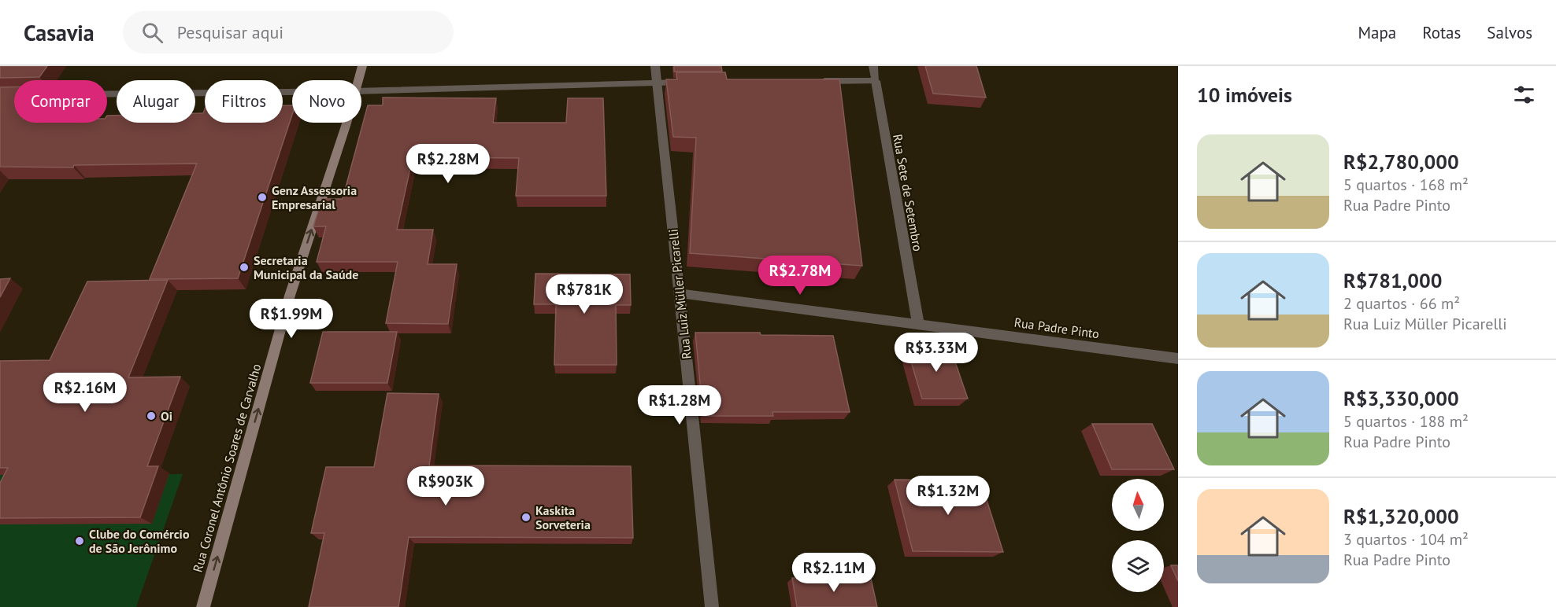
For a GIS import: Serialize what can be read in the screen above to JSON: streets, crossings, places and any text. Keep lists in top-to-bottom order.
{
  "streets": {
    "main road": ["Rua Coronel Antônio Soares de Carvalho"],
    "street": ["Rua Sete de Setembro", "Rua Luiz Müller Picarelli", "Rua Padre Pinto"]
  },
  "crossings": [
    ["Rua Sete de Setembro", "Rua Padre Pinto"],
    ["Rua Luiz Müller Picarelli", "Rua Padre Pinto"]
  ],
  "one_way": ["Rua Coronel Antônio Soares de Carvalho"],
  "places": [
    "Genz Assessoria Empresarial",
    "Secretaria Municipal da Saúde",
    "Oi",
    "Kaskita Sorveteria",
    "Clube do Comércio de São Jerônimo"
  ],
  "north": "top",
  "page": {
    "header": "Casavia",
    "search": "Pesquisar aqui",
    "nav": ["Mapa", "Rotas", "Salvos"],
    "heading": "10 imóveis",
    "chip": [
      "Comprar",
      "Alugar",
      "Filtros",
      "Novo"
    ],
    "list": [
      {
        "name": "R$2,780,000",
        "note": "5 quartos · 168 m² · Rua Padre Pinto"
      },
      {
        "name": "R$781,000",
        "note": "2 quartos · 66 m² · Rua Luiz Müller Picarelli"
      },
      {
        "name": "R$3,330,000",
        "note": "5 quartos · 188 m² · Rua Padre Pinto"
      },
      {
        "name": "R$1,320,000",
        "note": "3 quartos · 104 m² · Rua Padre Pinto"
      }
    ],
    "price": [
      "R$2.28M",
      "R$2.78M",
      "R$781K",
      "R$1.99M",
      "R$3.33M",
      "R$2.16M",
      "R$1.28M",
      "R$903K",
      "R$1.32M",
      "R$2.11M"
    ]
  }
}
